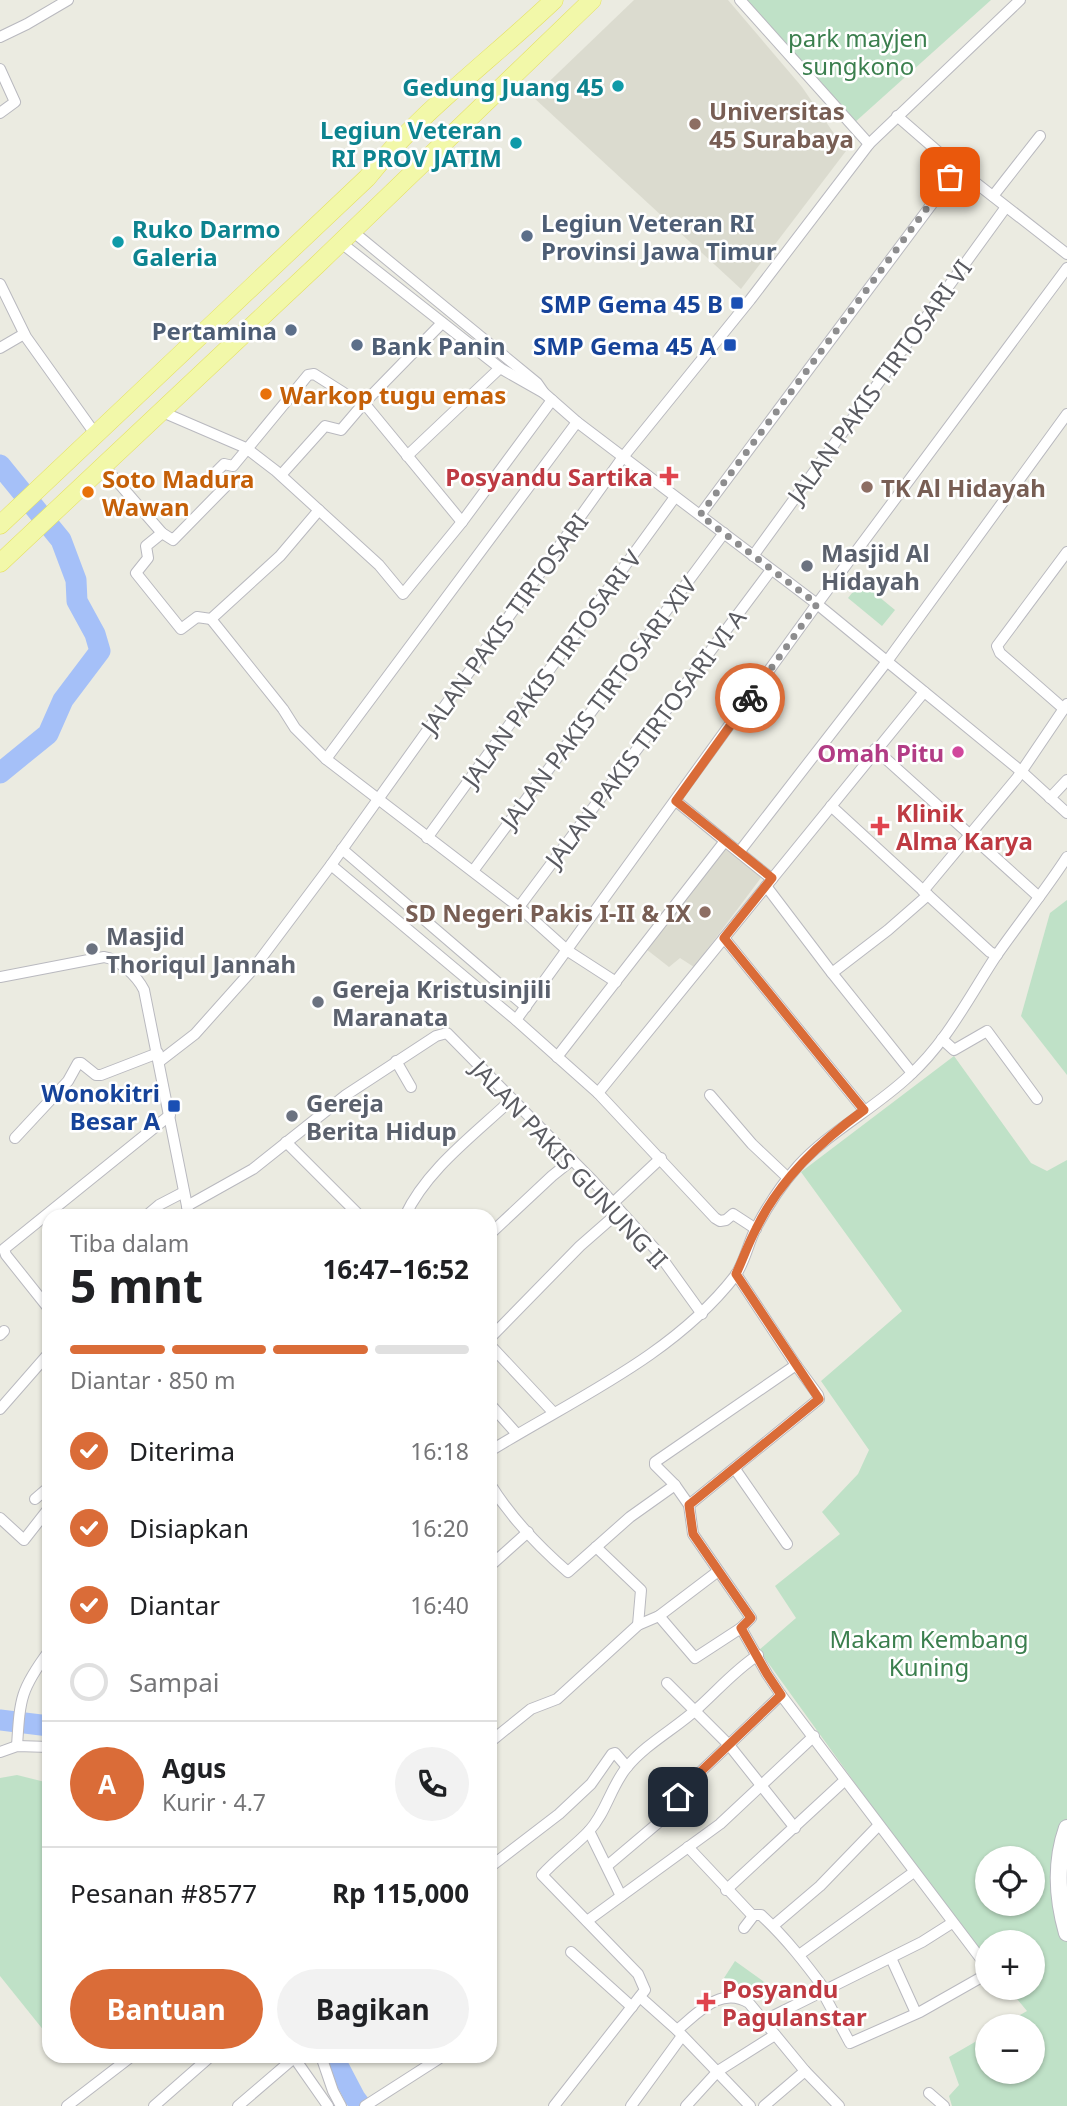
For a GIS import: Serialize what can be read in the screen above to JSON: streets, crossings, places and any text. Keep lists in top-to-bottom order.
{
  "streets": {
    "street": [
      "JALAN PAKIS TIRTOSARI VI",
      "JALAN PAKIS TIRTOSARI",
      "JALAN PAKIS TIRTOSARI V",
      "JALAN PAKIS TIRTOSARI XIV",
      "JALAN PAKIS TIRTOSARI VI A",
      "JALAN PAKIS GUNUNG II"
    ]
  },
  "parks": ["park mayjen sungkono", "Makam Kembang Kuning"],
  "places": {
    "other": [
      "Gedung Juang 45",
      "Universitas 45 Surabaya",
      "Legiun Veteran RI PROV JATIM",
      "Legiun Veteran RI Provinsi Jawa Timur",
      "Ruko Darmo Galeria",
      "Pertamina",
      "Bank Panin",
      "Warkop tugu emas",
      "TK Al Hidayah",
      "Soto Madura Wawan",
      "Masjid Al Hidayah",
      "Omah Pitu",
      "SD Negeri Pakis I-II & IX",
      "Masjid Thoriqul Jannah",
      "Gereja Kristusinjili Maranata",
      "Gereja Berita Hidup"
    ],
    "transit": ["SMP Gema 45 B", "SMP Gema 45 A", "Wonokitri Besar A"],
    "health": ["Posyandu Sartika", "Klinik Alma Karya", "Posyandu Pagulanstar"]
  },
  "page": {
    "heading": ["5 mnt", "Tiba dalam", "16:47–16:52"],
    "panel": [
      "Agus",
      "Kurir · 4.7",
      "Pesanan #8577",
      "Rp 115,000"
    ],
    "bar": "Diantar · 850 m",
    "list": [
      ["Diterima", "16:18"],
      ["Disiapkan", "16:20"],
      ["Diantar", "16:40"],
      "Sampai"
    ],
    "round": "A",
    "map_buttons": ["+", "−"],
    "buttons": ["Bantuan", "Bagikan"]
  }
}
